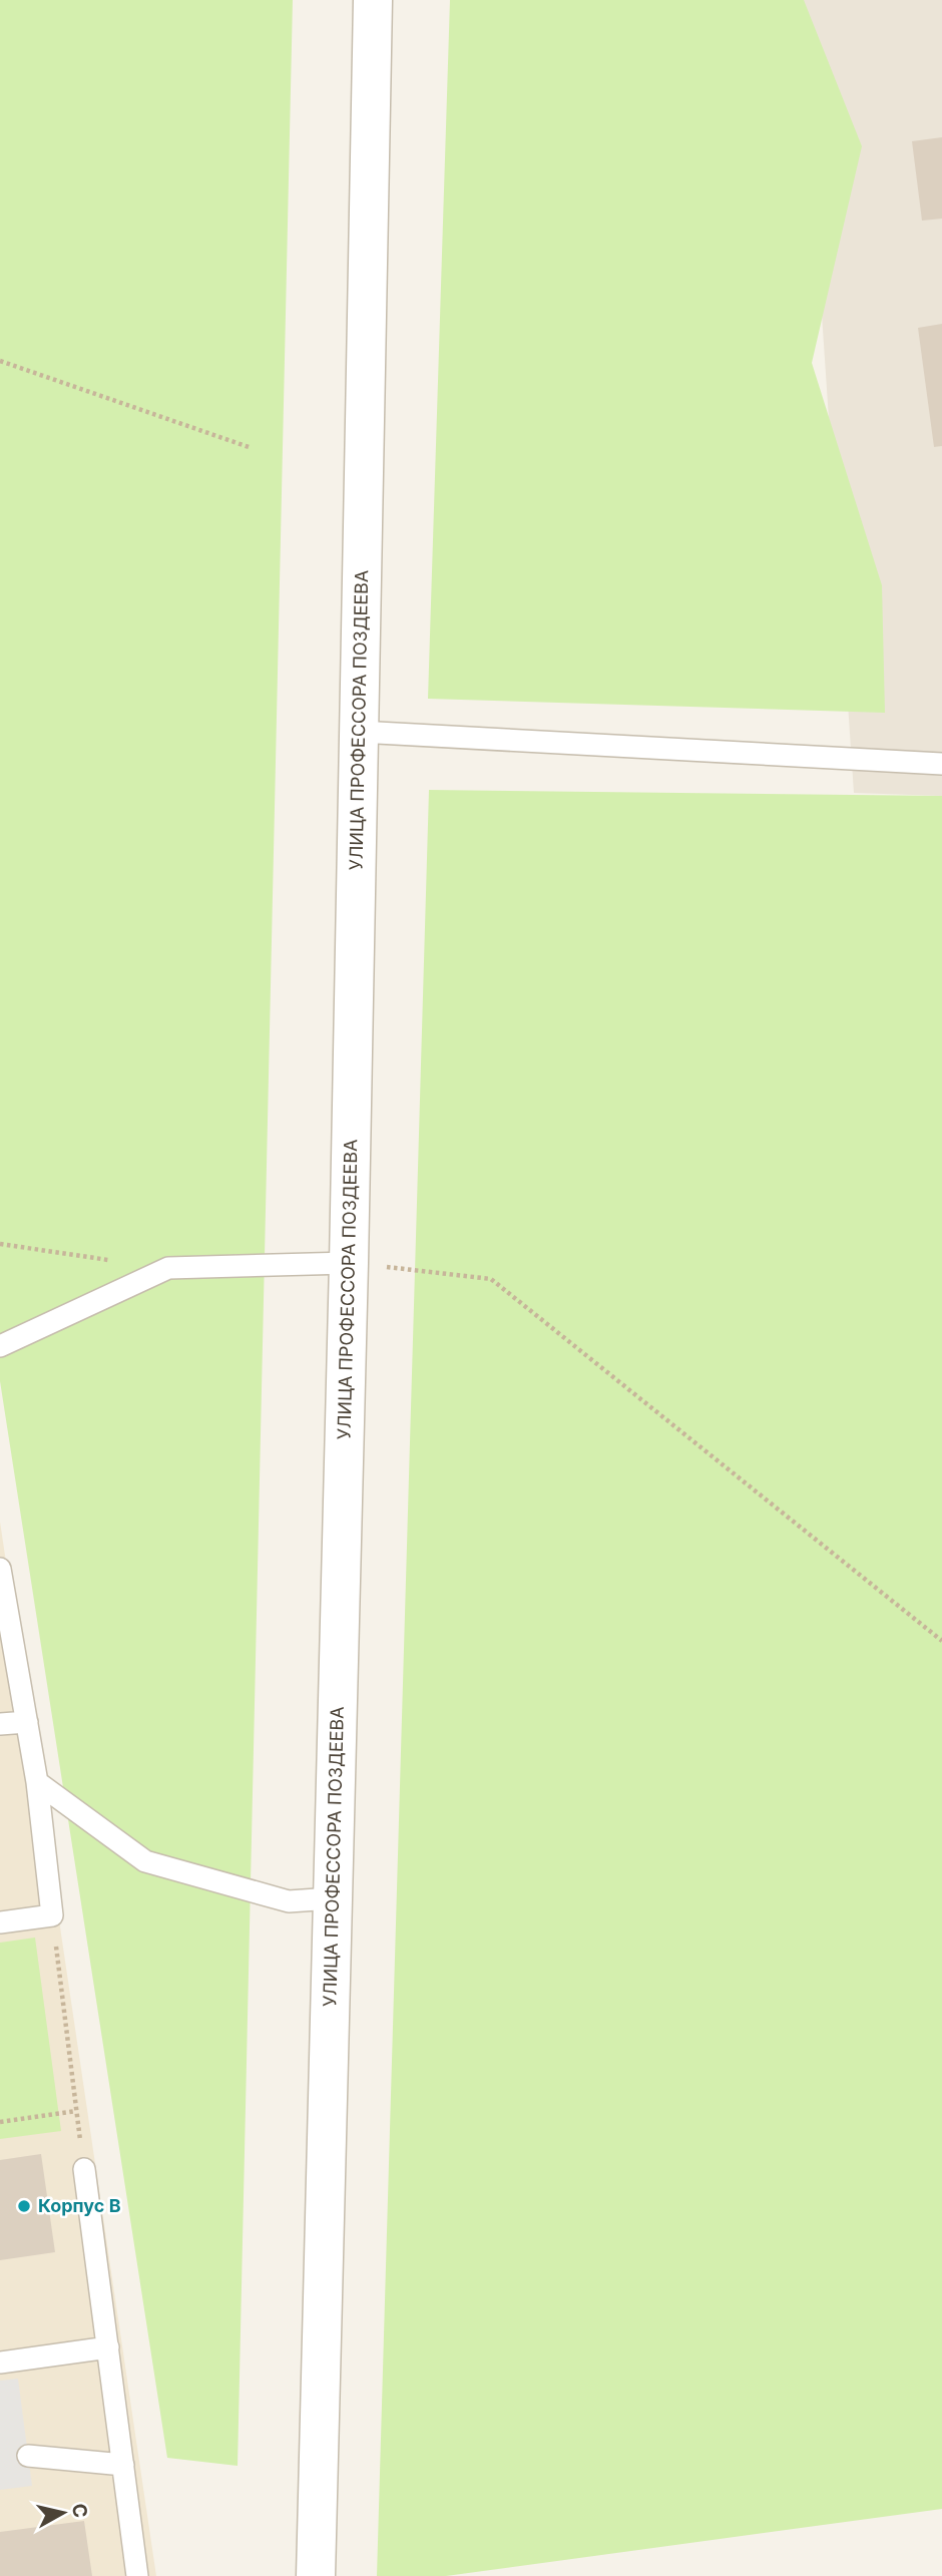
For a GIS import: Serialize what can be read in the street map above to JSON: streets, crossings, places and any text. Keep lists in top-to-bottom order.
{
  "streets": {
    "street": ["УЛИЦА ПРОФЕССОРА ПОЗДЕЕВА"]
  },
  "places": ["Корпус В"],
  "north": "right"
}
